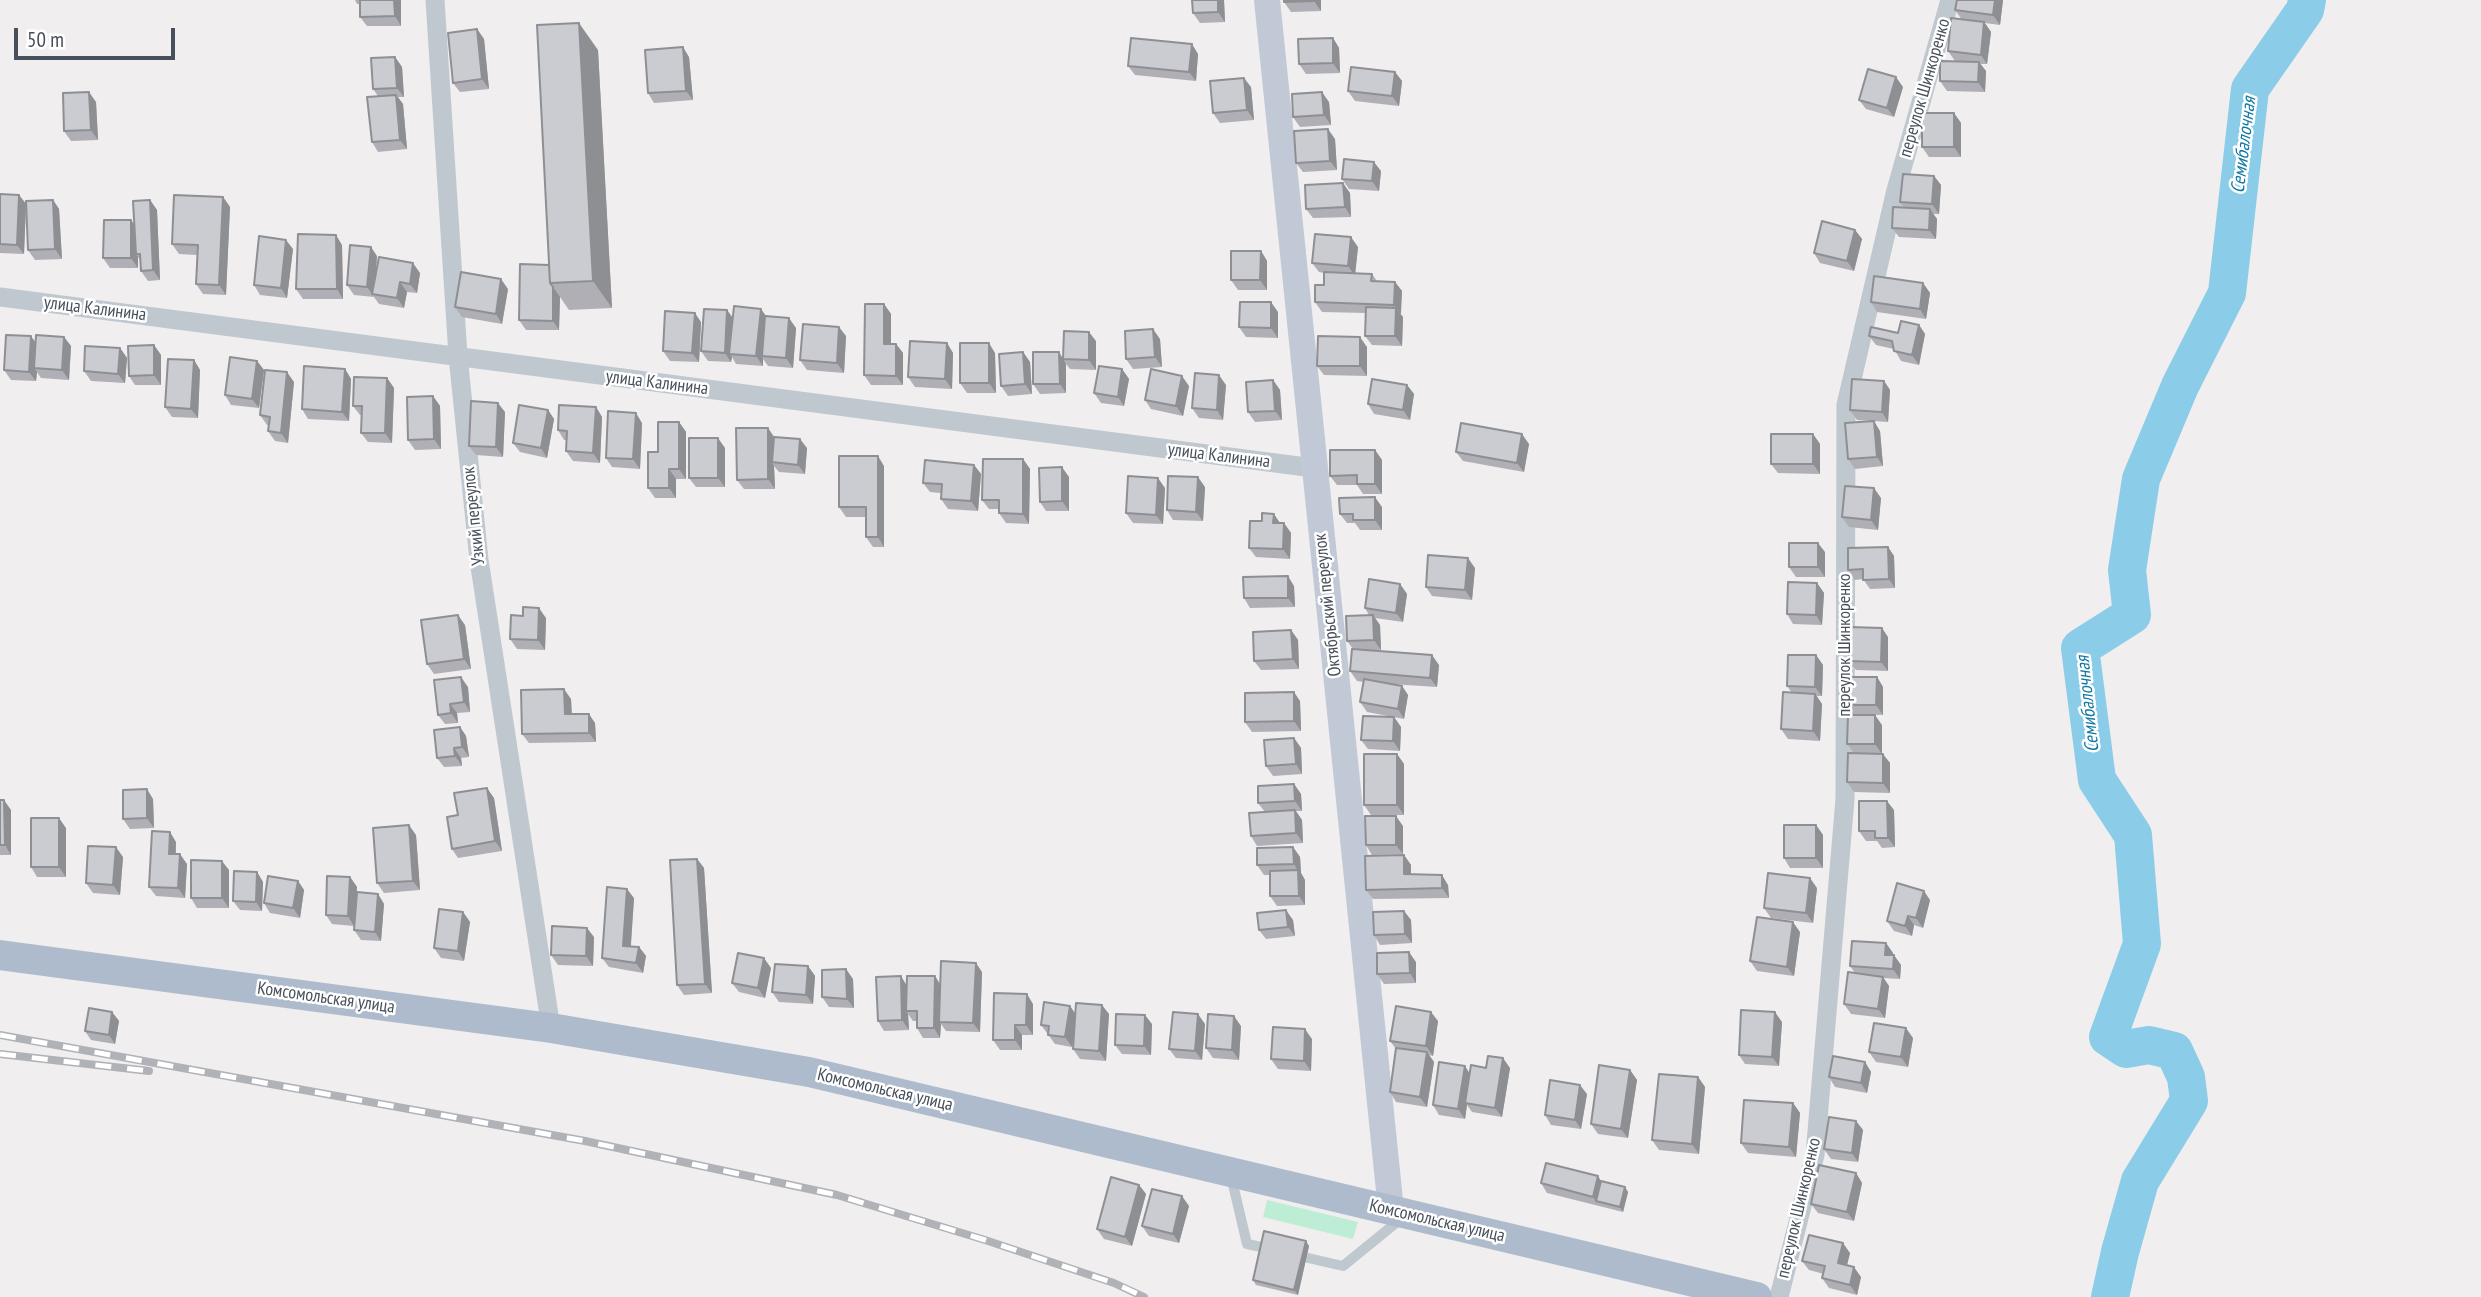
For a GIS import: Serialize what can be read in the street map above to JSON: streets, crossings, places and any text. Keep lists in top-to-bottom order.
{
  "streets": {
    "main road": ["Комсомольская улица"],
    "street": [
      "переулок Шинкоренко",
      "улица Калинина",
      "Узкий переулок",
      "Октябрьский переулок"
    ]
  },
  "crossings": [
    ["улица Калинина", "Узкий переулок"],
    ["улица Калинина", "Октябрьский переулок"],
    ["Узкий переулок", "Комсомольская улица"],
    ["Октябрьский переулок", "Комсомольская улица"]
  ],
  "water": ["Семибалочная"],
  "scale_bar": "50 m"
}
